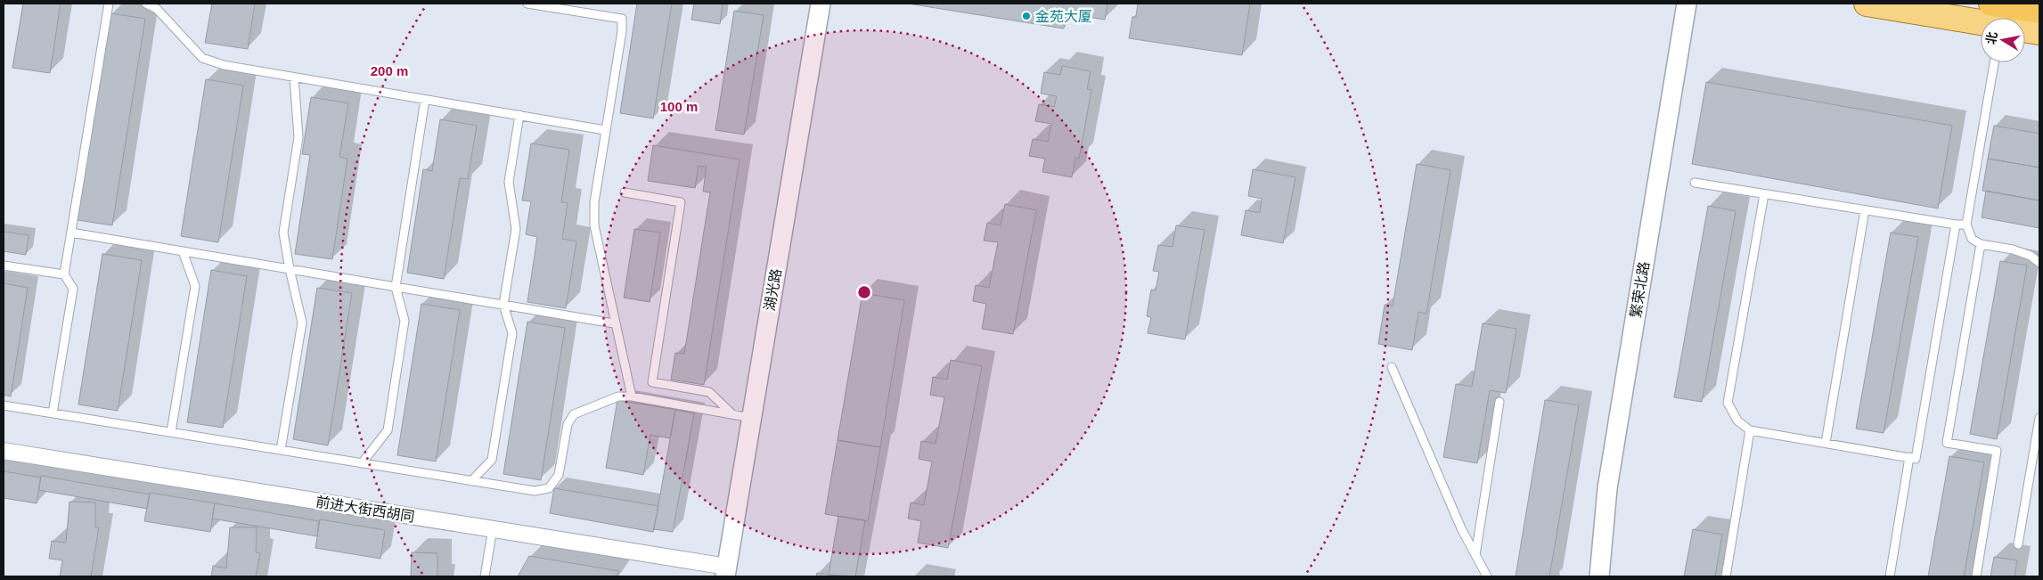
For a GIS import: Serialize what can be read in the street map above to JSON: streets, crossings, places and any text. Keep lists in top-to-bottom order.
{
  "streets": {
    "street": ["湖光路", "繁荣北路", "前进大街西胡同"]
  },
  "crossings": [
    ["湖光路", "前进大街西胡同"]
  ],
  "places": ["金苑大厦"],
  "north": "left",
  "rings": ["200 m", "100 m"]
}
